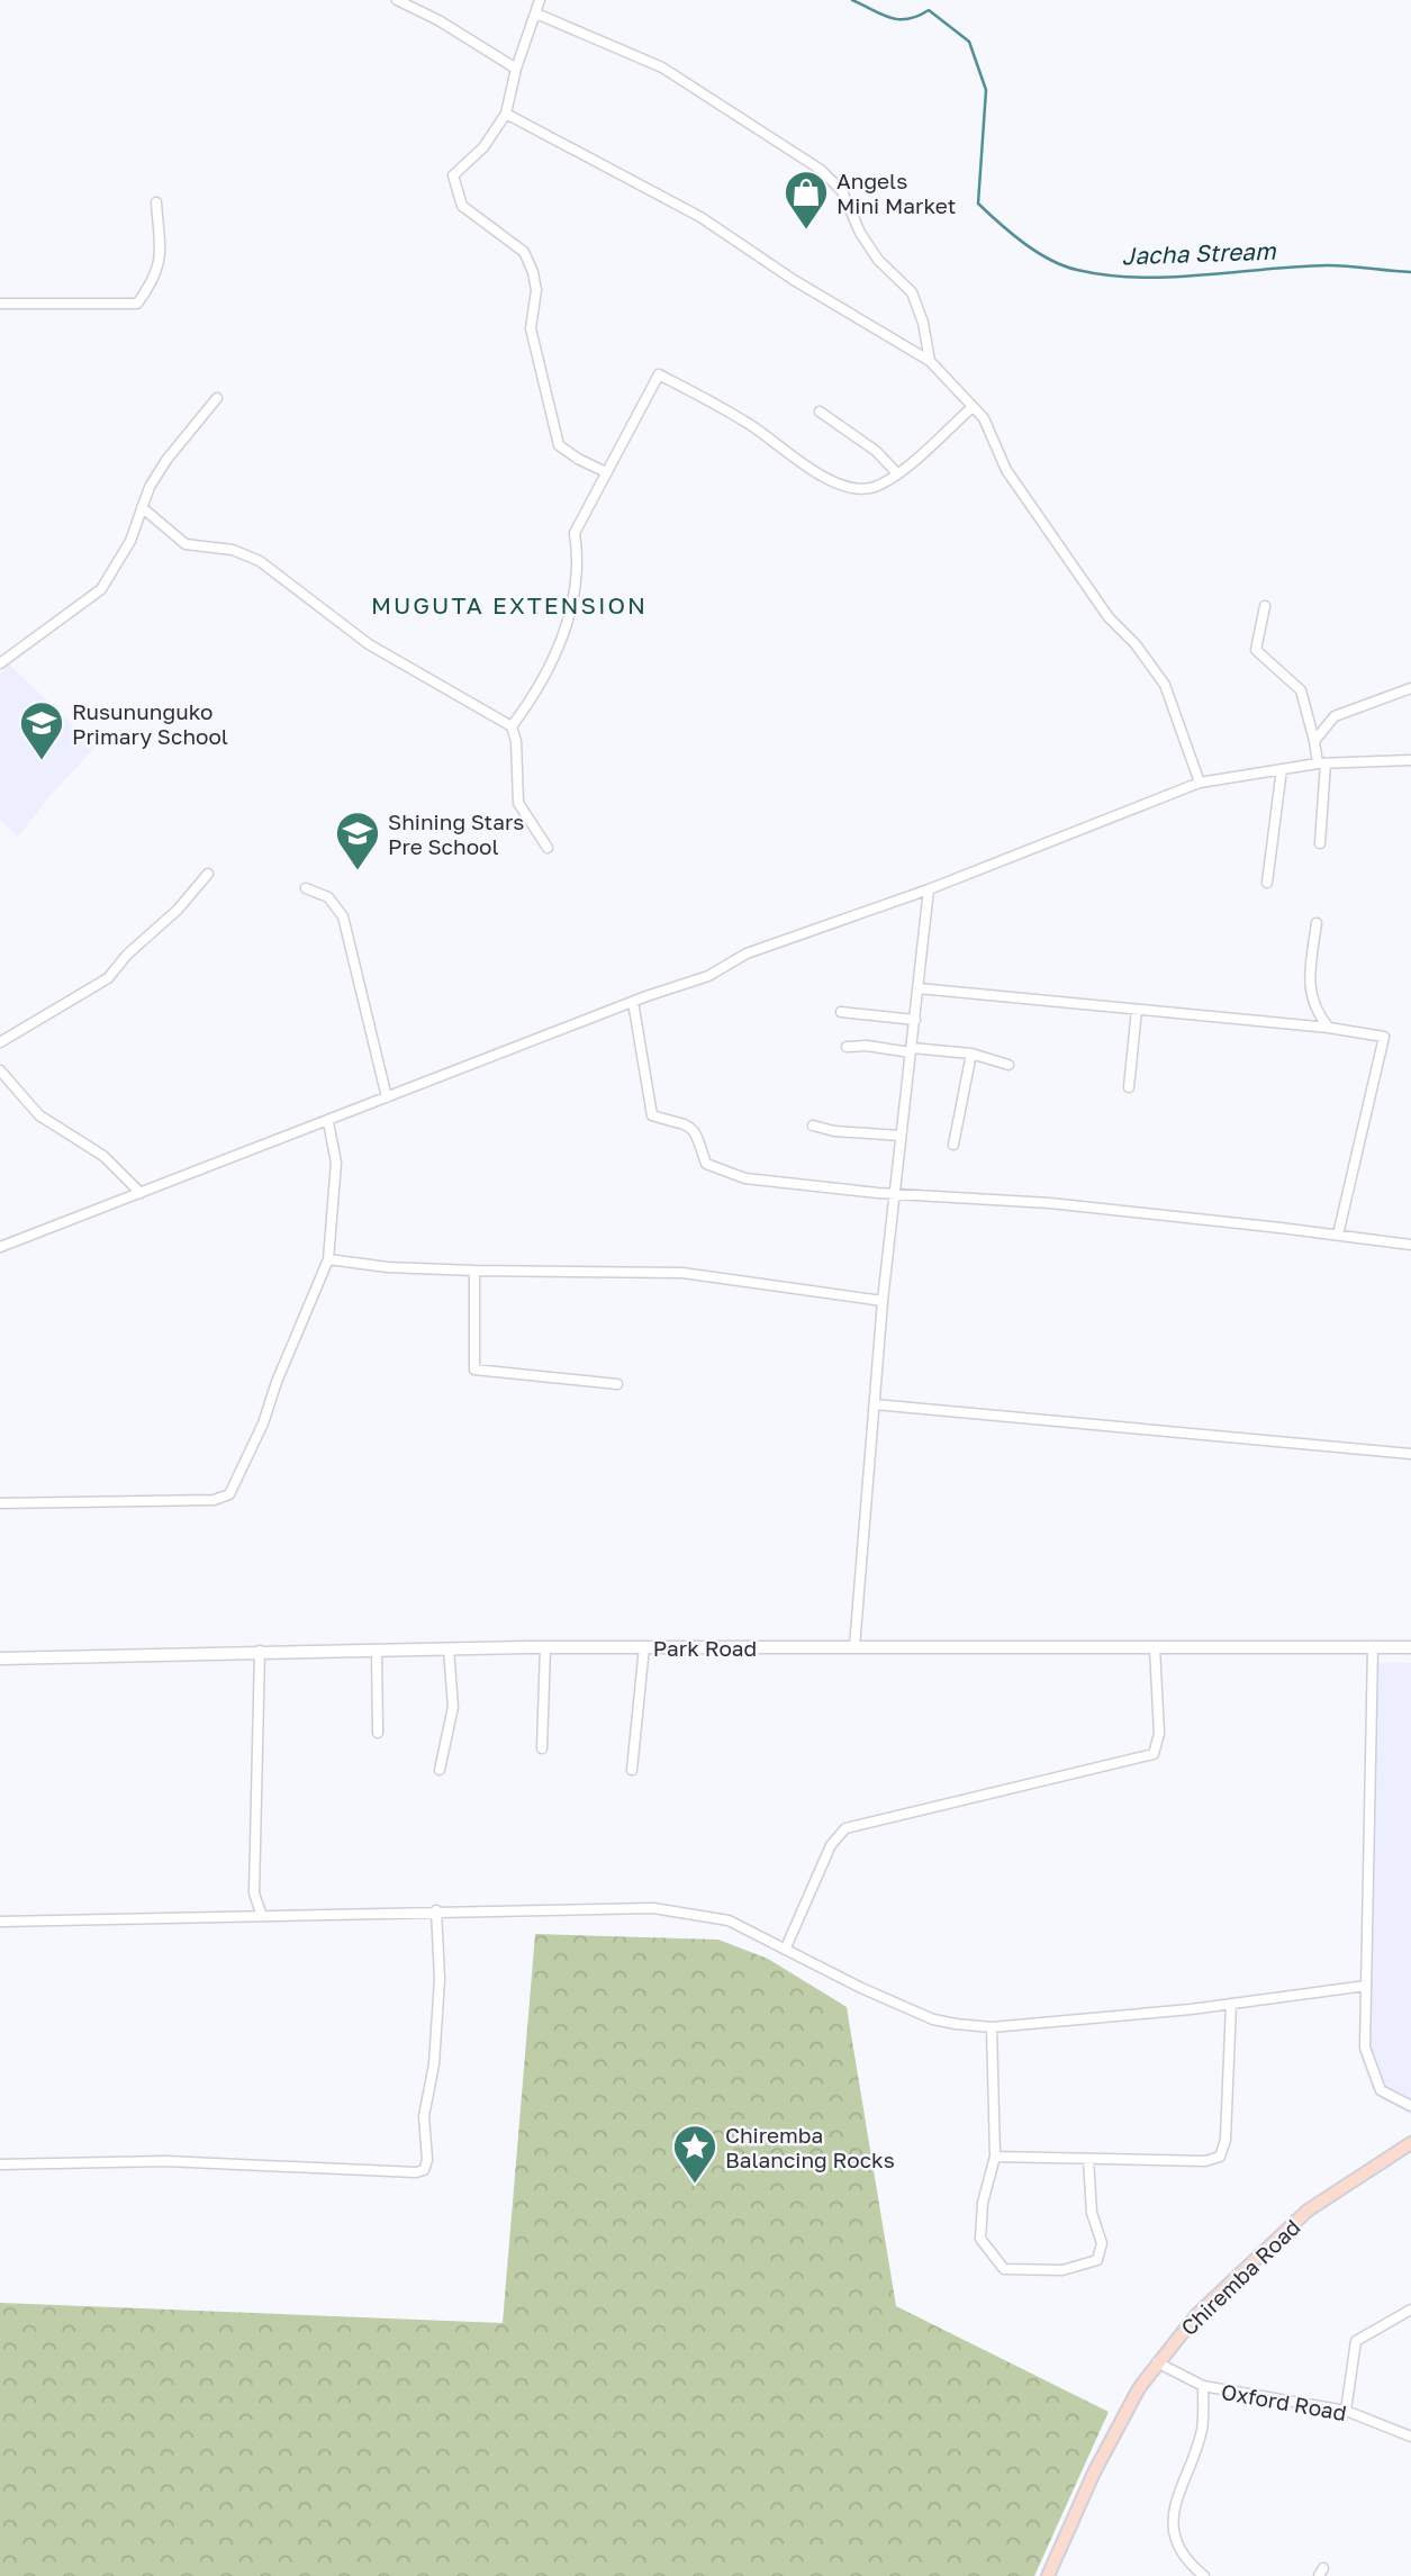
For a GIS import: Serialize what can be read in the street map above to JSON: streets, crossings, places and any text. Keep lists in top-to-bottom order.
{
  "streets": {
    "main road": ["Chiremba Road"],
    "street": ["Park Road", "Oxford Road"]
  },
  "crossings": [
    ["Chiremba Road", "Oxford Road"]
  ],
  "districts": ["MUGUTA EXTENSION"],
  "water": ["Jacha Stream"],
  "places": {
    "shop": ["Angels Mini Market"],
    "school or university": ["Rusununguko Primary School", "Shining Stars Pre School"],
    "place": ["Chiremba Balancing Rocks"]
  }
}
